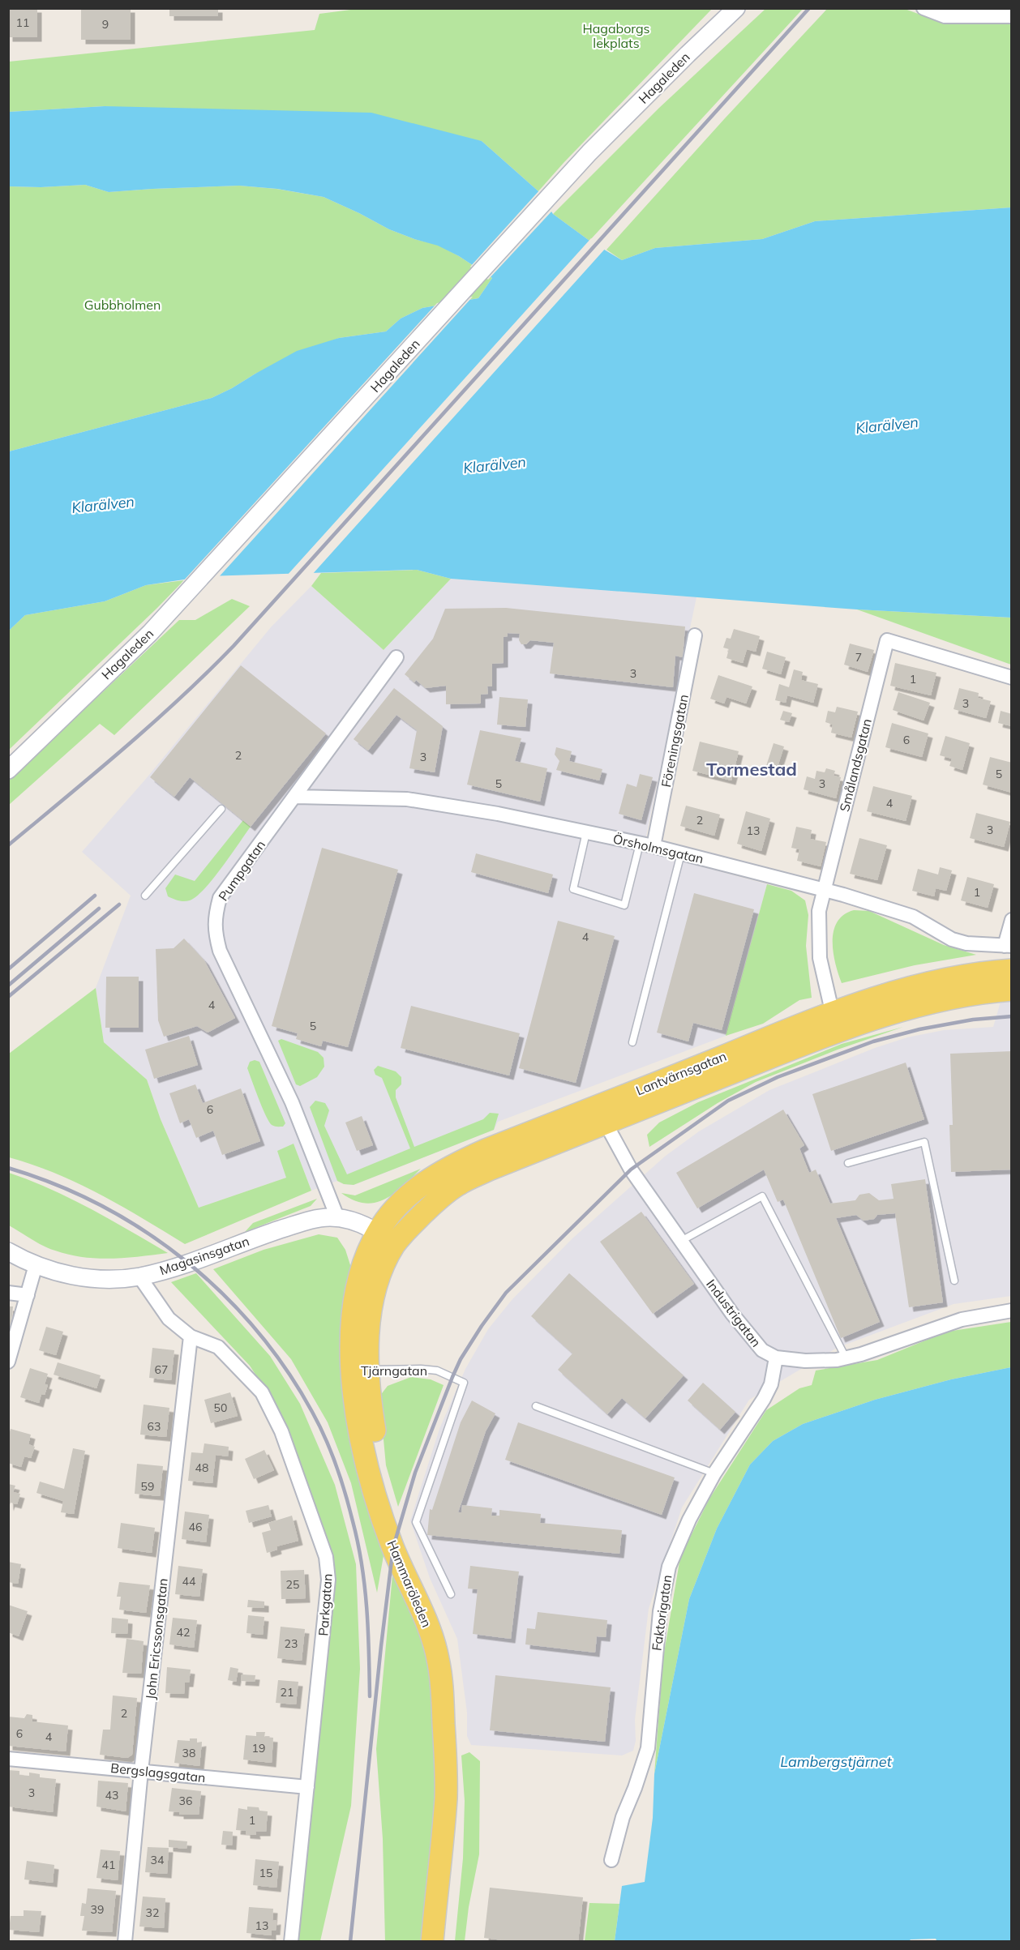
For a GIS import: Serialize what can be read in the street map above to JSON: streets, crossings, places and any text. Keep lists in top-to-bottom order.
{
  "streets": {
    "main road": ["Lantvärnsgatan", "Hammaröleden"],
    "street": [
      "Hagaleden",
      "Föreningsgatan",
      "Smålandsgatan",
      "Örsholmsgatan",
      "Pumpgatan",
      "Magasinsgatan",
      "Industrigatan",
      "Parkgatan",
      "Faktorigatan",
      "John Ericssonsgatan",
      "Bergslagsgatan"
    ],
    "lane": ["Tjärngatan"]
  },
  "crossings": [
    ["Föreningsgatan", "Örsholmsgatan"],
    ["Smålandsgatan", "Örsholmsgatan"],
    ["Örsholmsgatan", "Pumpgatan"],
    ["Pumpgatan", "Magasinsgatan"],
    ["Lantvärnsgatan", "Magasinsgatan"],
    ["Lantvärnsgatan", "Industrigatan"],
    ["Lantvärnsgatan", "Hammaröleden"],
    ["Magasinsgatan", "Hammaröleden"],
    ["Magasinsgatan", "Parkgatan"],
    ["Industrigatan", "Faktorigatan"],
    ["Tjärngatan", "Hammaröleden"],
    ["Parkgatan", "John Ericssonsgatan"],
    ["Parkgatan", "Bergslagsgatan"],
    ["John Ericssonsgatan", "Bergslagsgatan"]
  ],
  "districts": ["Tormestad"],
  "water": ["Klarälven", "Lambergstjärnet"],
  "parks": ["Hagaborgs lekplats", "Gubbholmen"],
  "house_numbers": [
    "11",
    "9",
    "7",
    "3",
    "1",
    "3",
    "6",
    "2",
    "3",
    "5",
    "5",
    "3",
    "4",
    "2",
    "3",
    "13",
    "1",
    "4",
    "4",
    "5",
    "6",
    "67",
    "50",
    "63",
    "48",
    "59",
    "46",
    "44",
    "25",
    "42",
    "23",
    "21",
    "2",
    "6",
    "4",
    "19",
    "38",
    "3",
    "43",
    "36",
    "1",
    "34",
    "41",
    "15",
    "39",
    "32",
    "13"
  ]
}
